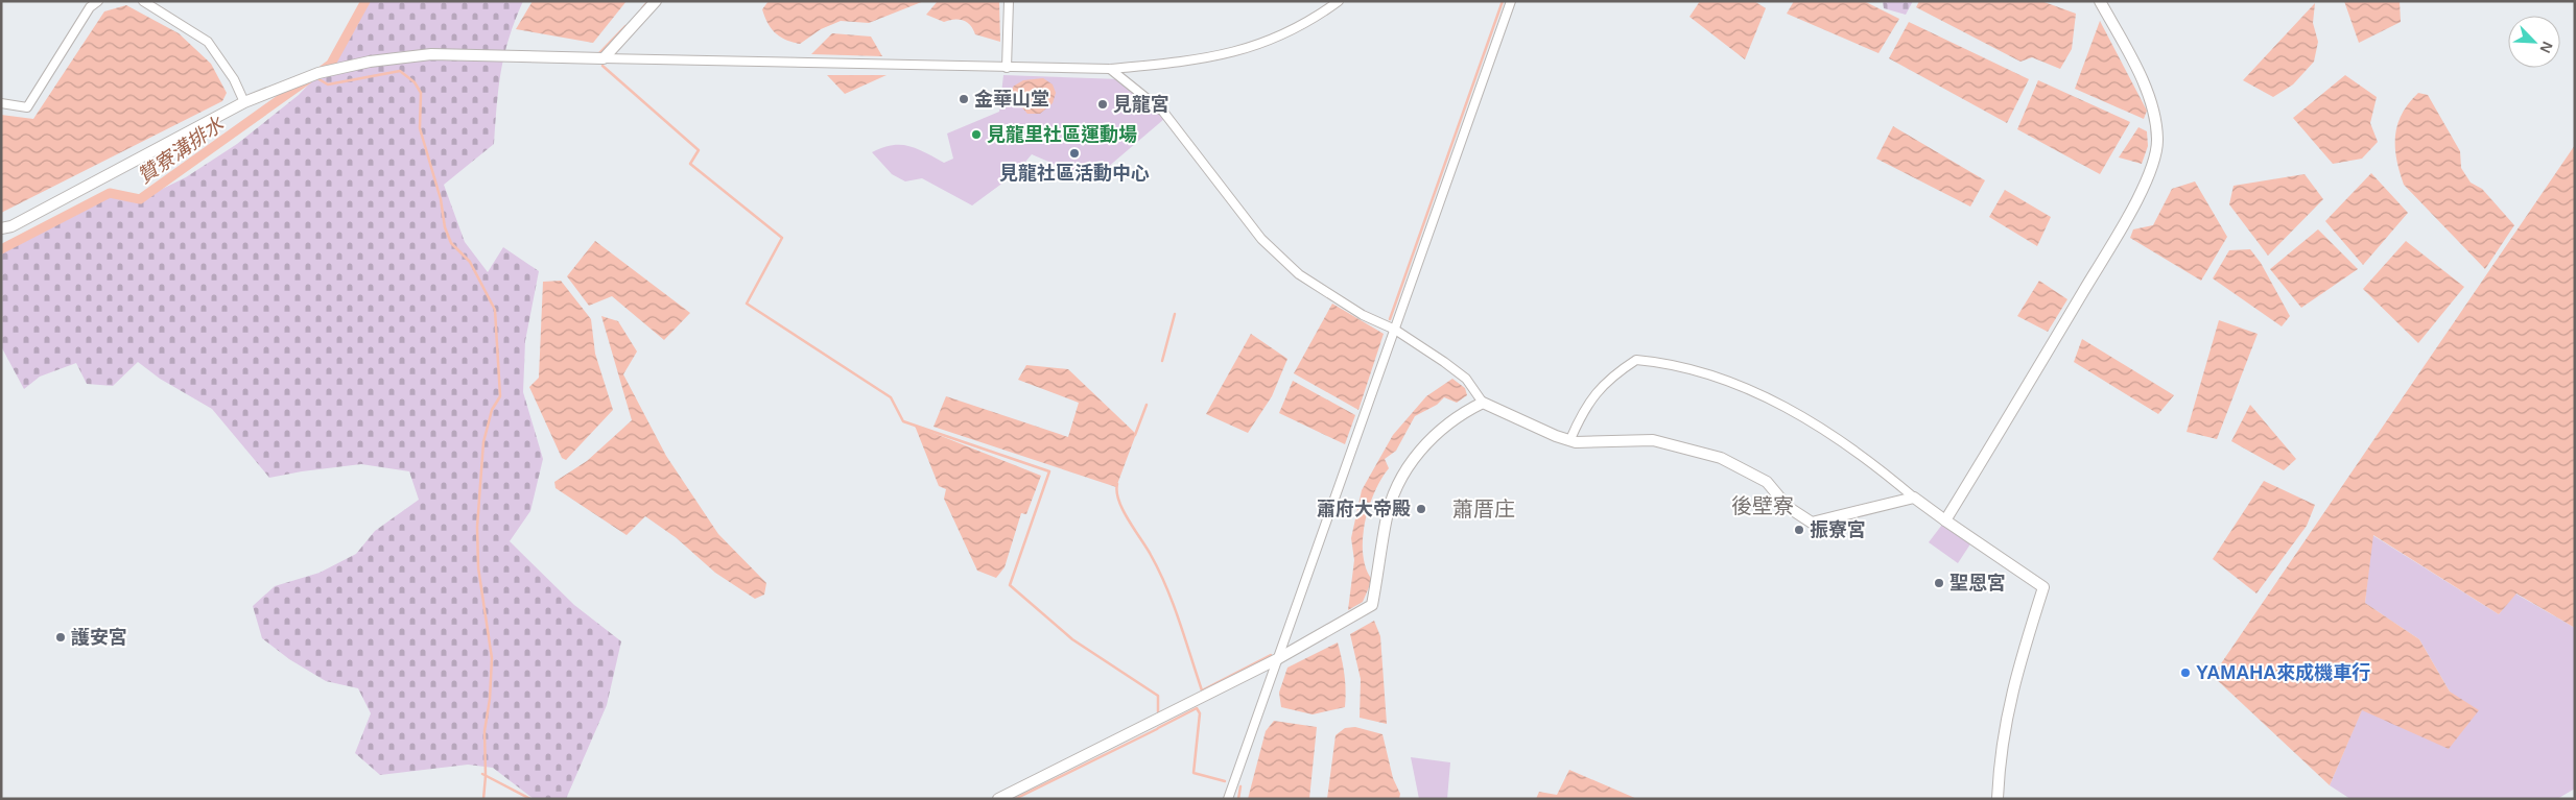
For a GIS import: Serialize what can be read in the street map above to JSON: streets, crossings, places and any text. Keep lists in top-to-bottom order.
{
  "districts": ["後壁寮", "蕭厝庄"],
  "water": ["贊寮溝排水"],
  "places": [
    "金華山堂",
    "見龍宮",
    "見龍里社區運動場",
    "見龍社區活動中心",
    "蕭府大帝殿",
    "振寮宮",
    "聖恩宮",
    "護安宮",
    "YAMAHA來成機車行"
  ],
  "north": "bottom right"
}
